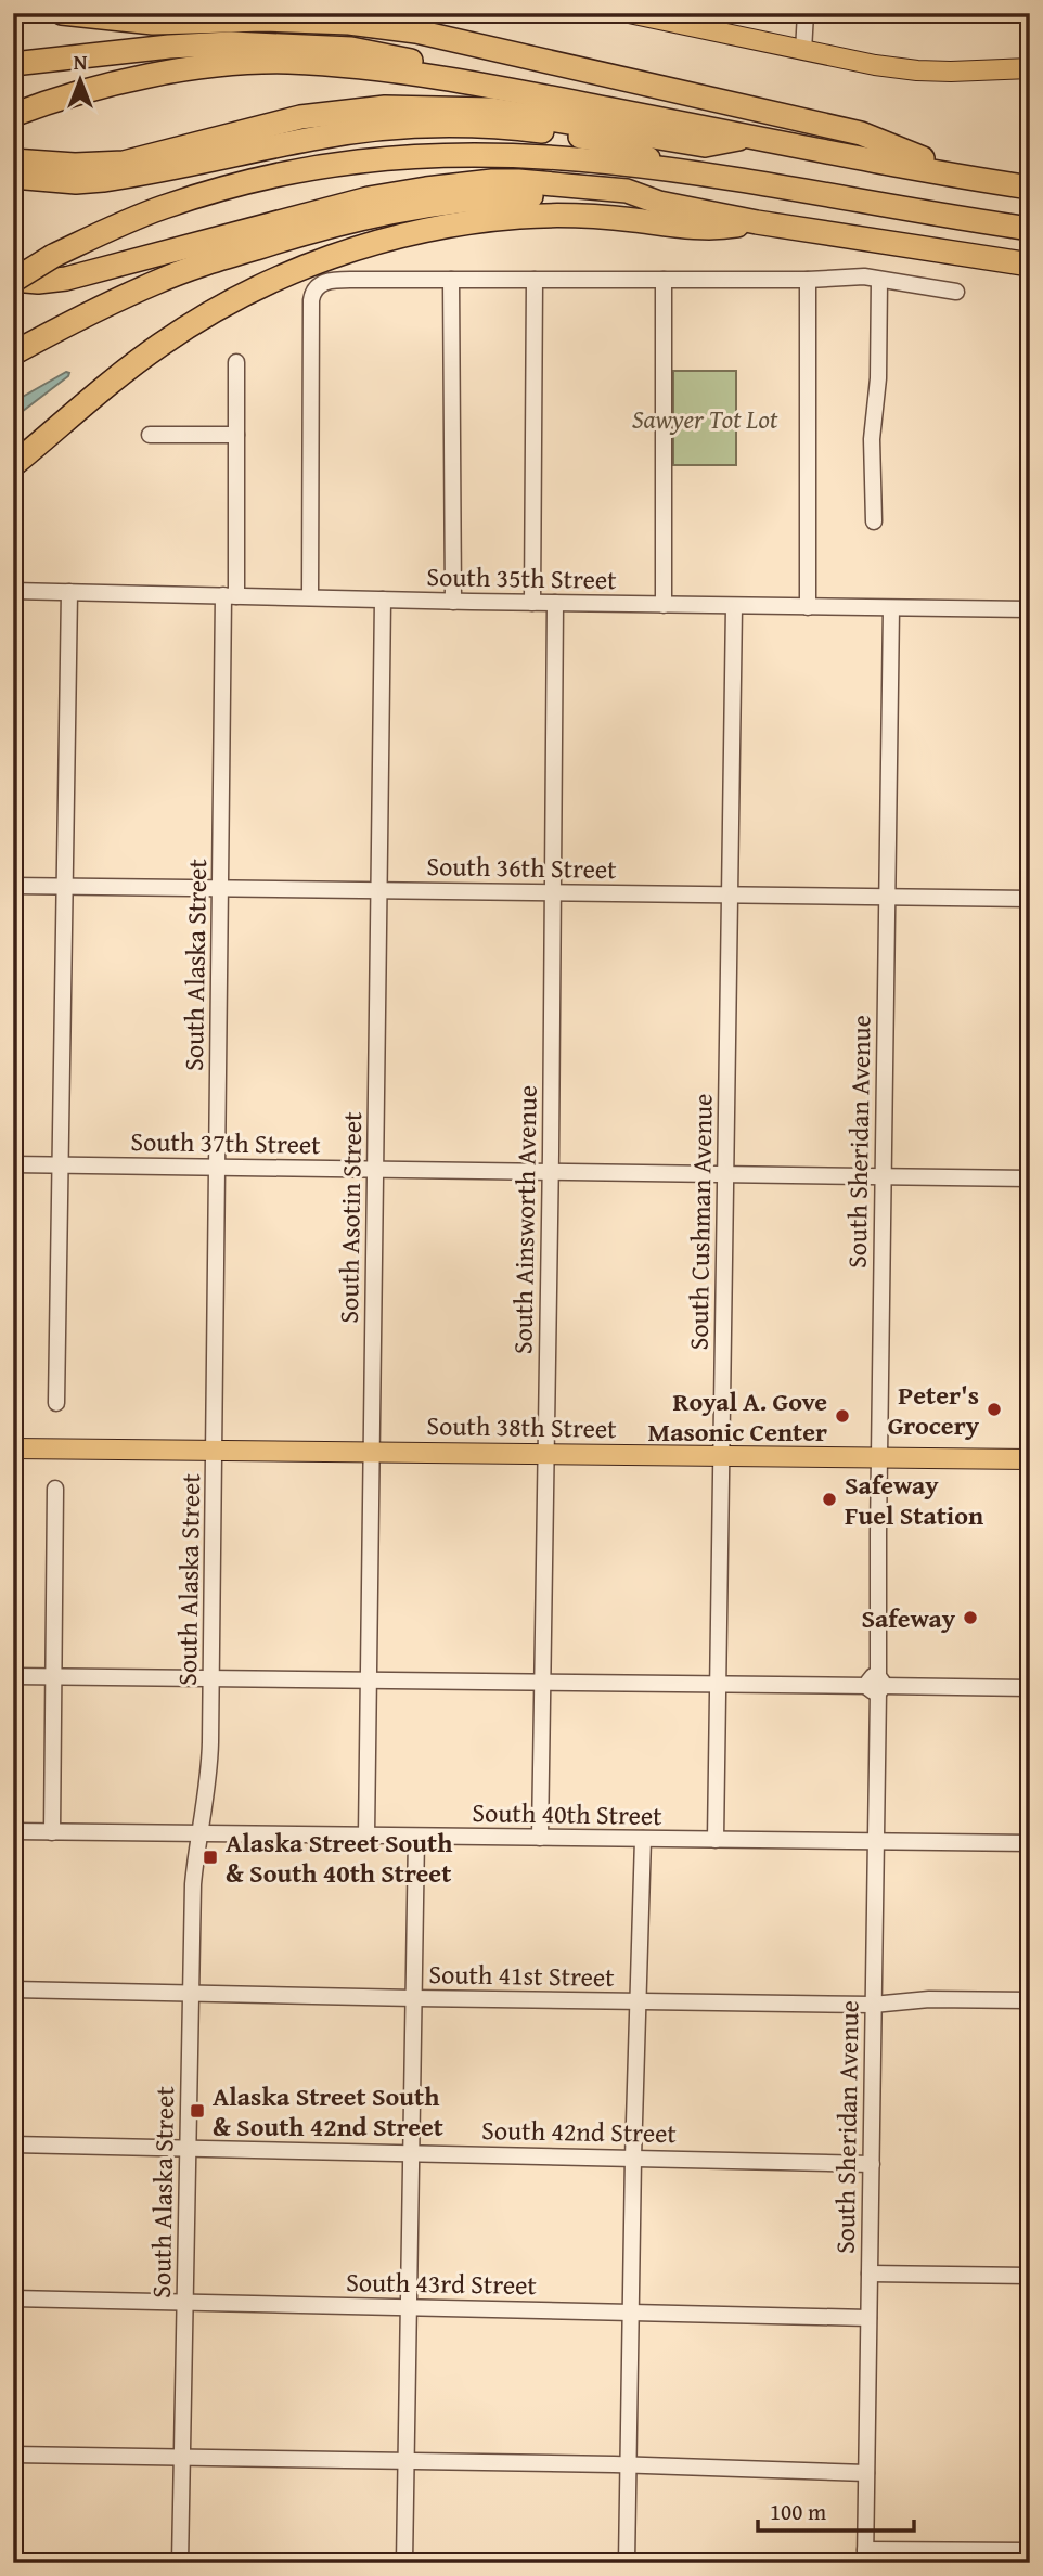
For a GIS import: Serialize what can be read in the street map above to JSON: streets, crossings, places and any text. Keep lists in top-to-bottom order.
{
  "streets": {
    "main road": ["South 38th Street"],
    "street": [
      "South 35th Street",
      "South 36th Street",
      "South Alaska Street",
      "South Sheridan Avenue",
      "South 37th Street",
      "South Asotin Street",
      "South Ainsworth Avenue",
      "South Cushman Avenue",
      "South 40th Street",
      "South 41st Street",
      "South 42nd Street",
      "South 43rd Street"
    ]
  },
  "crossings": [
    ["South 35th Street", "South Alaska Street"],
    ["South 35th Street", "South Sheridan Avenue"],
    ["South 35th Street", "South Asotin Street"],
    ["South 35th Street", "South Ainsworth Avenue"],
    ["South 35th Street", "South Cushman Avenue"],
    ["South 36th Street", "South Alaska Street"],
    ["South 36th Street", "South Sheridan Avenue"],
    ["South 36th Street", "South Asotin Street"],
    ["South 36th Street", "South Ainsworth Avenue"],
    ["South 36th Street", "South Cushman Avenue"],
    ["South Alaska Street", "South 37th Street"],
    ["South Alaska Street", "South 38th Street"],
    ["South Alaska Street", "South 40th Street"],
    ["South Alaska Street", "South 41st Street"],
    ["South Alaska Street", "South 42nd Street"],
    ["South Alaska Street", "South 43rd Street"],
    ["South Sheridan Avenue", "South 37th Street"],
    ["South Sheridan Avenue", "South 38th Street"],
    ["South Sheridan Avenue", "South 40th Street"],
    ["South Sheridan Avenue", "South 41st Street"],
    ["South Sheridan Avenue", "South 42nd Street"],
    ["South Sheridan Avenue", "South 43rd Street"],
    ["South 37th Street", "South Asotin Street"],
    ["South 37th Street", "South Ainsworth Avenue"],
    ["South 37th Street", "South Cushman Avenue"],
    ["South Asotin Street", "South 38th Street"],
    ["South Asotin Street", "South 40th Street"],
    ["South Ainsworth Avenue", "South 38th Street"],
    ["South Ainsworth Avenue", "South 40th Street"],
    ["South Cushman Avenue", "South 38th Street"],
    ["South Cushman Avenue", "South 40th Street"]
  ],
  "parks": ["Sawyer Tot Lot"],
  "places": {
    "other": [
      "Peter's Grocery",
      "Royal A. Gove Masonic Center",
      "Safeway Fuel Station",
      "Safeway"
    ],
    "transit": ["Alaska Street South & South 40th Street", "Alaska Street South & South 42nd Street"]
  },
  "scale_bar": "100 m",
  "north": "top"
}
